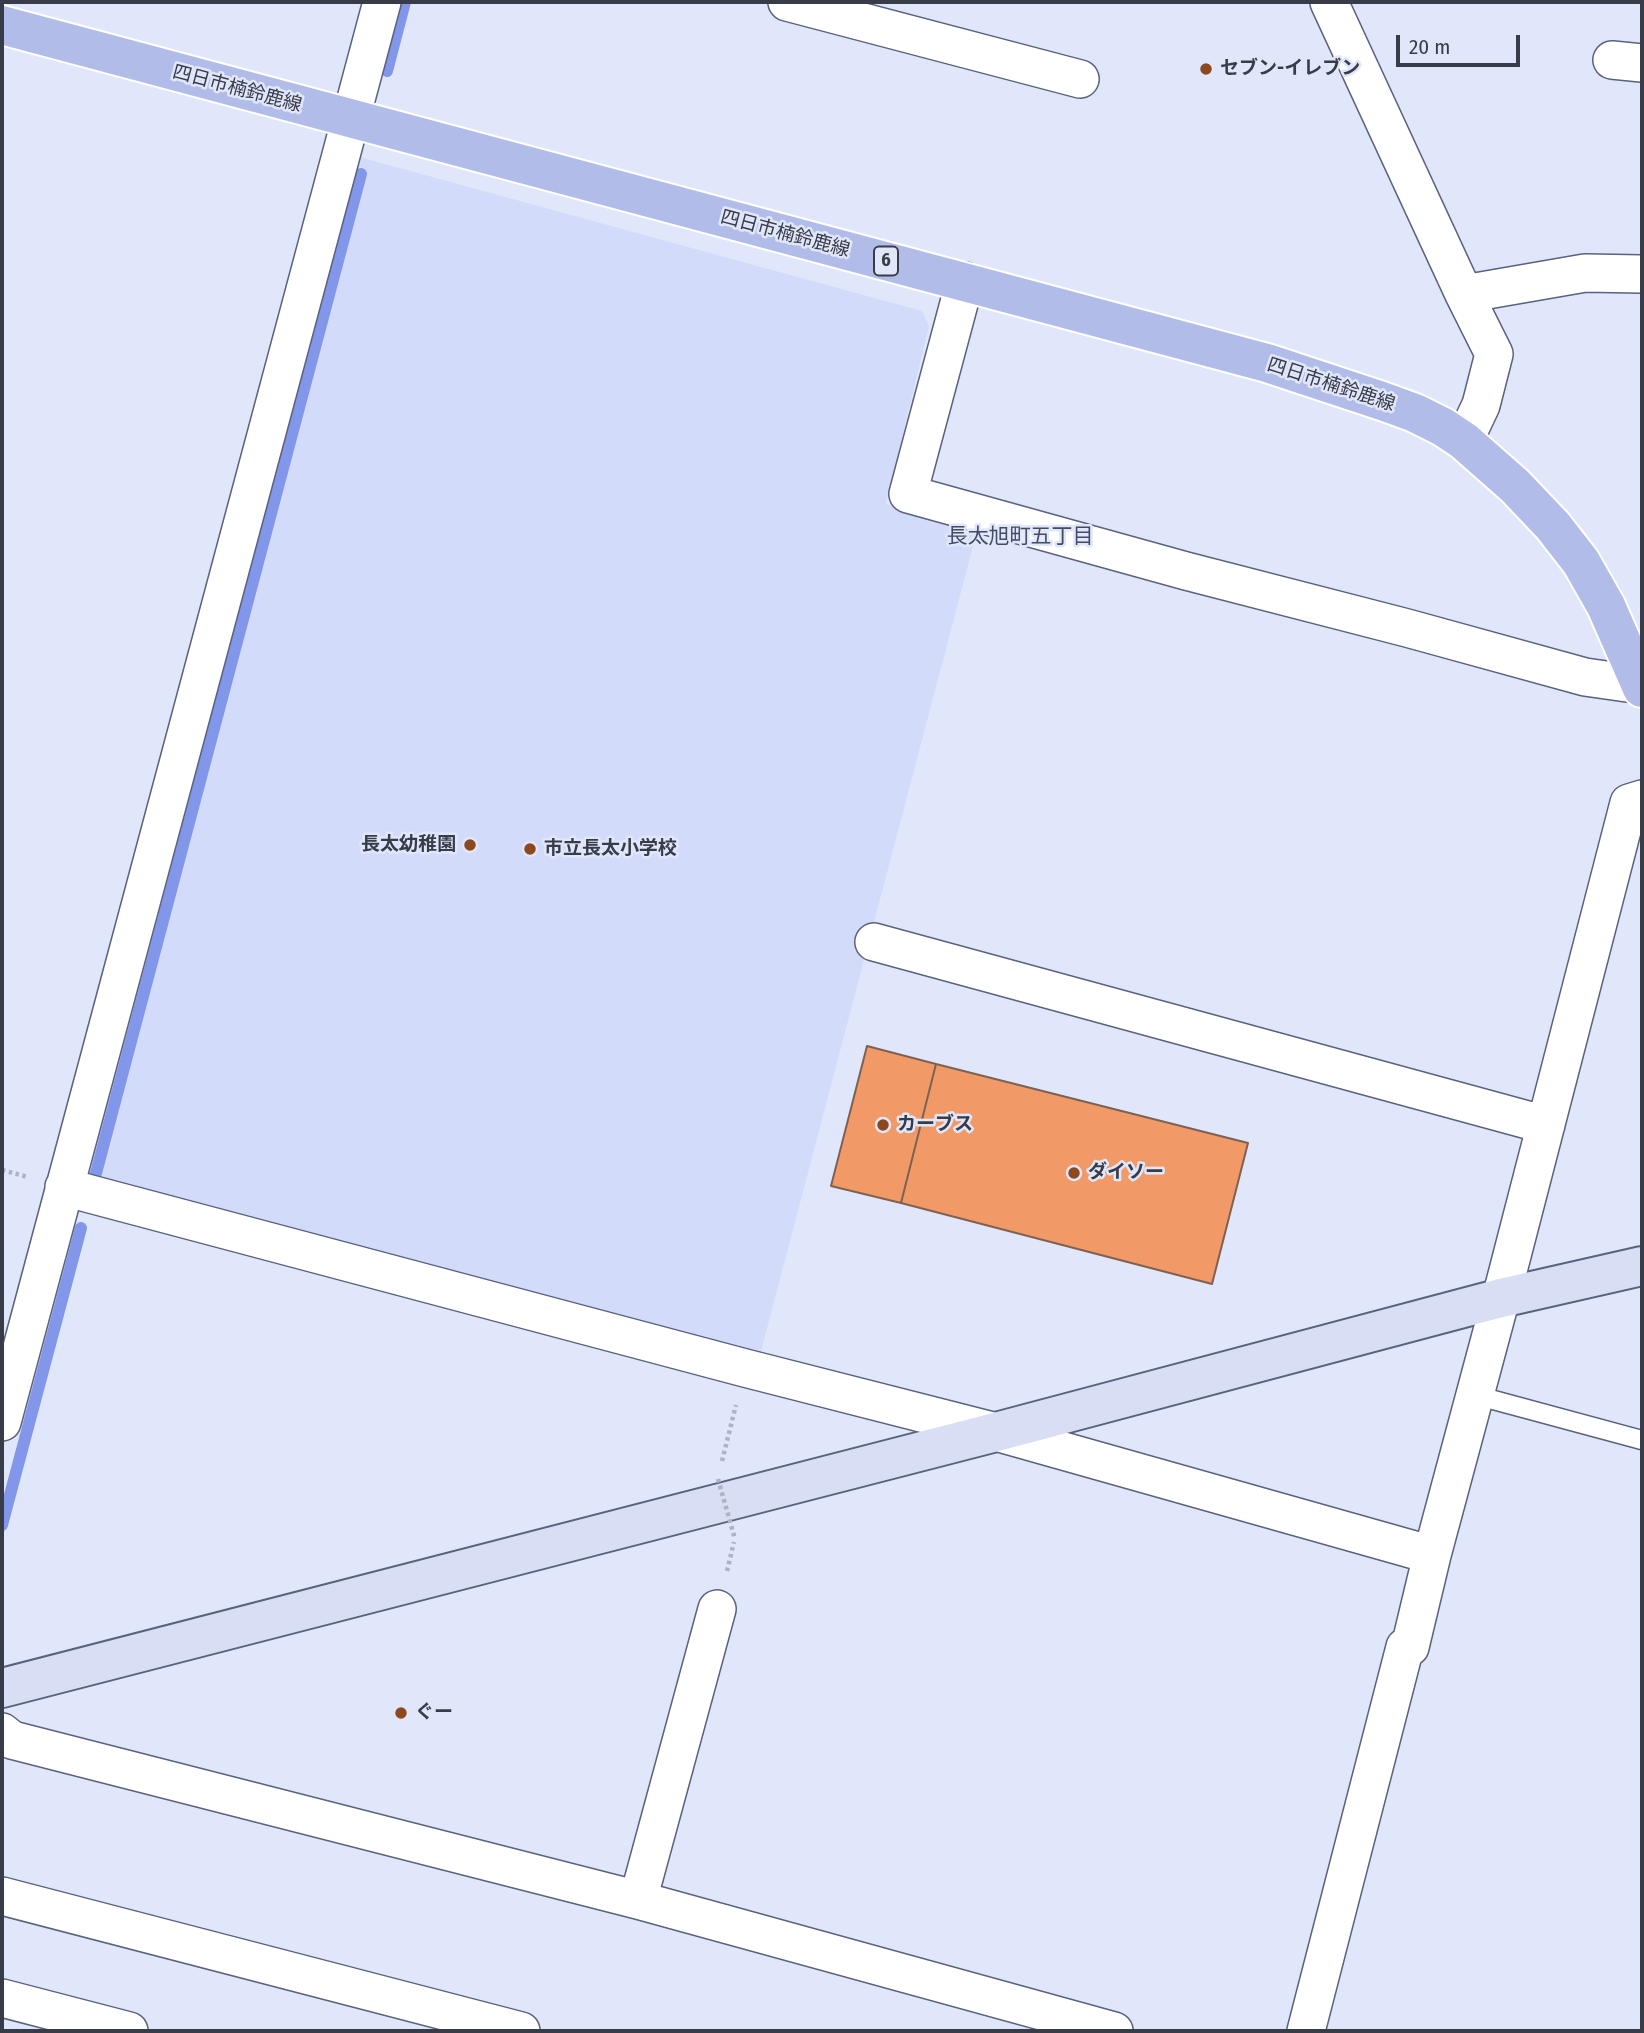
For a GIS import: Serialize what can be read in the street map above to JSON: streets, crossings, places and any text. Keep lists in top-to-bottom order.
{
  "streets": {
    "main road": ["四日市楠鈴鹿線", "6"]
  },
  "districts": ["長太旭町五丁目"],
  "places": [
    "セブン-イレブン",
    "長太幼稚園",
    "市立長太小学校",
    "カーブス",
    "ダイソー",
    "ぐー"
  ],
  "scale_bar": "20 m"
}
